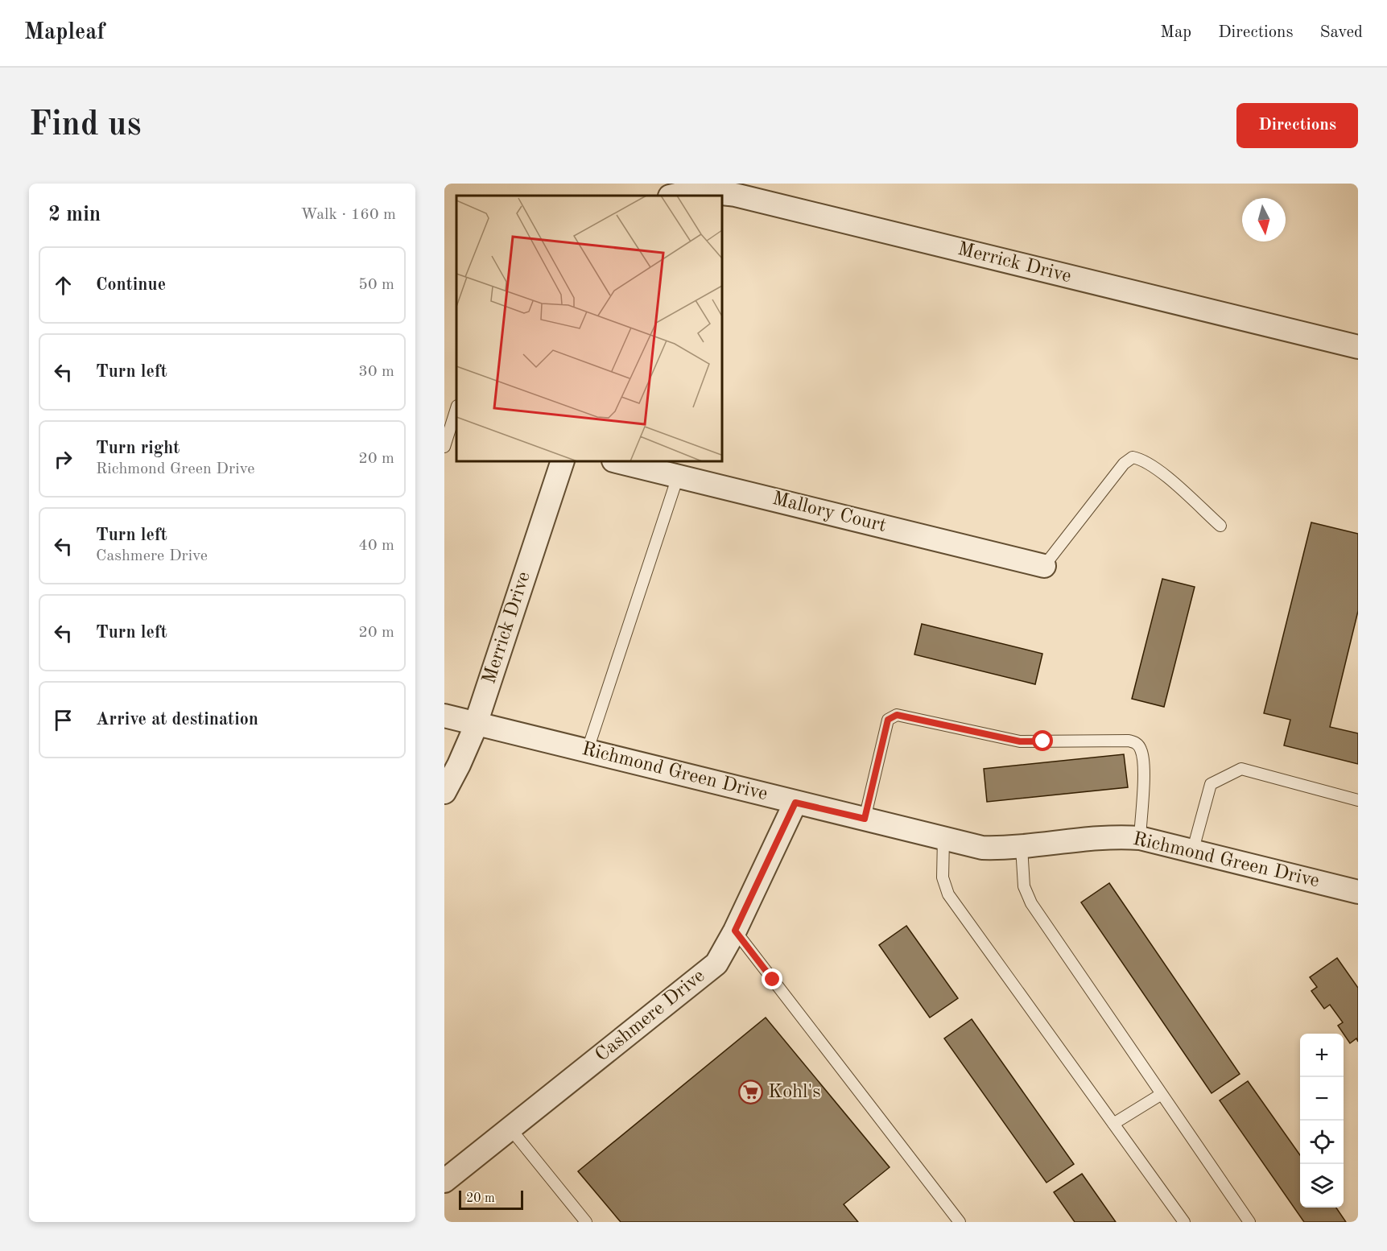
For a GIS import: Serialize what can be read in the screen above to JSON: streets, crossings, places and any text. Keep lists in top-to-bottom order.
{
  "streets": {
    "street": [
      "Merrick Drive",
      "Mallory Court",
      "Richmond Green Drive",
      "Cashmere Drive"
    ]
  },
  "crossings": [
    ["Merrick Drive", "Richmond Green Drive"],
    ["Richmond Green Drive", "Cashmere Drive"]
  ],
  "places": {
    "supermarket": ["Kohl's"]
  },
  "scale_bar": "20 m",
  "north": "bottom",
  "page": {
    "header": "Mapleaf",
    "nav": ["Map", "Directions", "Saved"],
    "buttons": "Directions",
    "title": "Find us",
    "heading": ["2 min", "Walk · 160 m"],
    "list": [
      ["Continue", "50 m"],
      ["Turn left", "30 m"],
      ["Turn right", "Richmond Green Drive", "20 m"],
      ["Turn left", "Cashmere Drive", "40 m"],
      ["Turn left", "20 m"],
      "Arrive at destination"
    ],
    "map_buttons": ["+", "−"],
    "scale": "20 m"
  }
}
